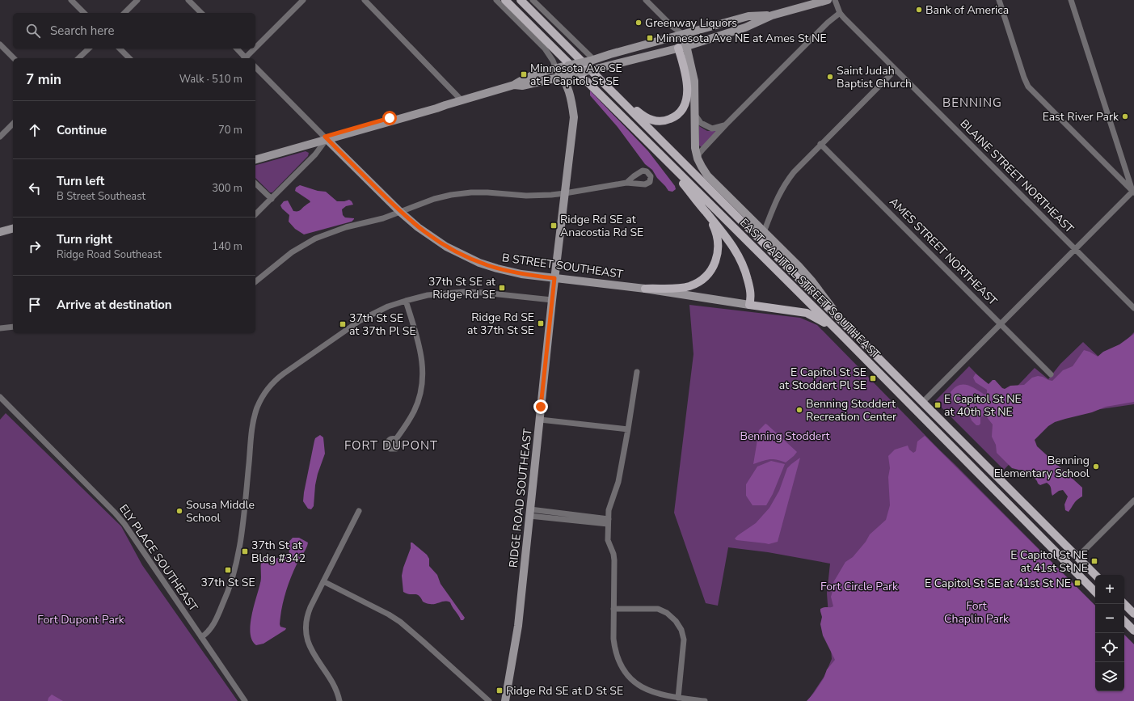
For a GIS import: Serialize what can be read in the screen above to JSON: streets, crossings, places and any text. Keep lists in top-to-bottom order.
{
  "streets": {
    "main road": ["B STREET SOUTHEAST", "EAST CAPITOL STREET SOUTHEAST", "RIDGE ROAD SOUTHEAST"],
    "street": ["BLAINE STREET NORTHEAST", "AMES STREET NORTHEAST", "ELY PLACE SOUTHEAST"]
  },
  "crossings": [
    ["B STREET SOUTHEAST", "RIDGE ROAD SOUTHEAST"]
  ],
  "districts": ["BENNING", "FORT DUPONT"],
  "parks": [
    "Benning Stoddert",
    "Fort Circle Park",
    "Fort Chaplin Park",
    "Fort Dupont Park"
  ],
  "places": {
    "other": [
      "Bank of America",
      "Greenway Liquors",
      "Saint Judah Baptist Church",
      "East River Park",
      "Benning Stoddert Recreation Center",
      "Benning Elementary School",
      "Sousa Middle School"
    ],
    "transit": [
      "Minnesota Ave NE at Ames St NE",
      "Minnesota Ave SE at E Capitol St SE",
      "Ridge Rd SE at Anacostia Rd SE",
      "37th St SE at Ridge Rd SE",
      "Ridge Rd SE at 37th St SE",
      "37th St SE at 37th Pl SE",
      "E Capitol St SE at Stoddert Pl SE",
      "E Capitol St NE at 40th St NE",
      "37th St at Bldg #342",
      "E Capitol St NE at 41st St NE",
      "37th St SE",
      "E Capitol St SE at 41st St NE",
      "Ridge Rd SE at D St SE"
    ]
  },
  "page": {
    "search": "Search here",
    "heading": ["7 min", "Walk · 510 m"],
    "list": [
      ["Continue", "70 m"],
      ["Turn left", "B Street Southeast", "300 m"],
      ["Turn right", "Ridge Road Southeast", "140 m"],
      "Arrive at destination"
    ],
    "map_buttons": ["+", "−"]
  }
}
